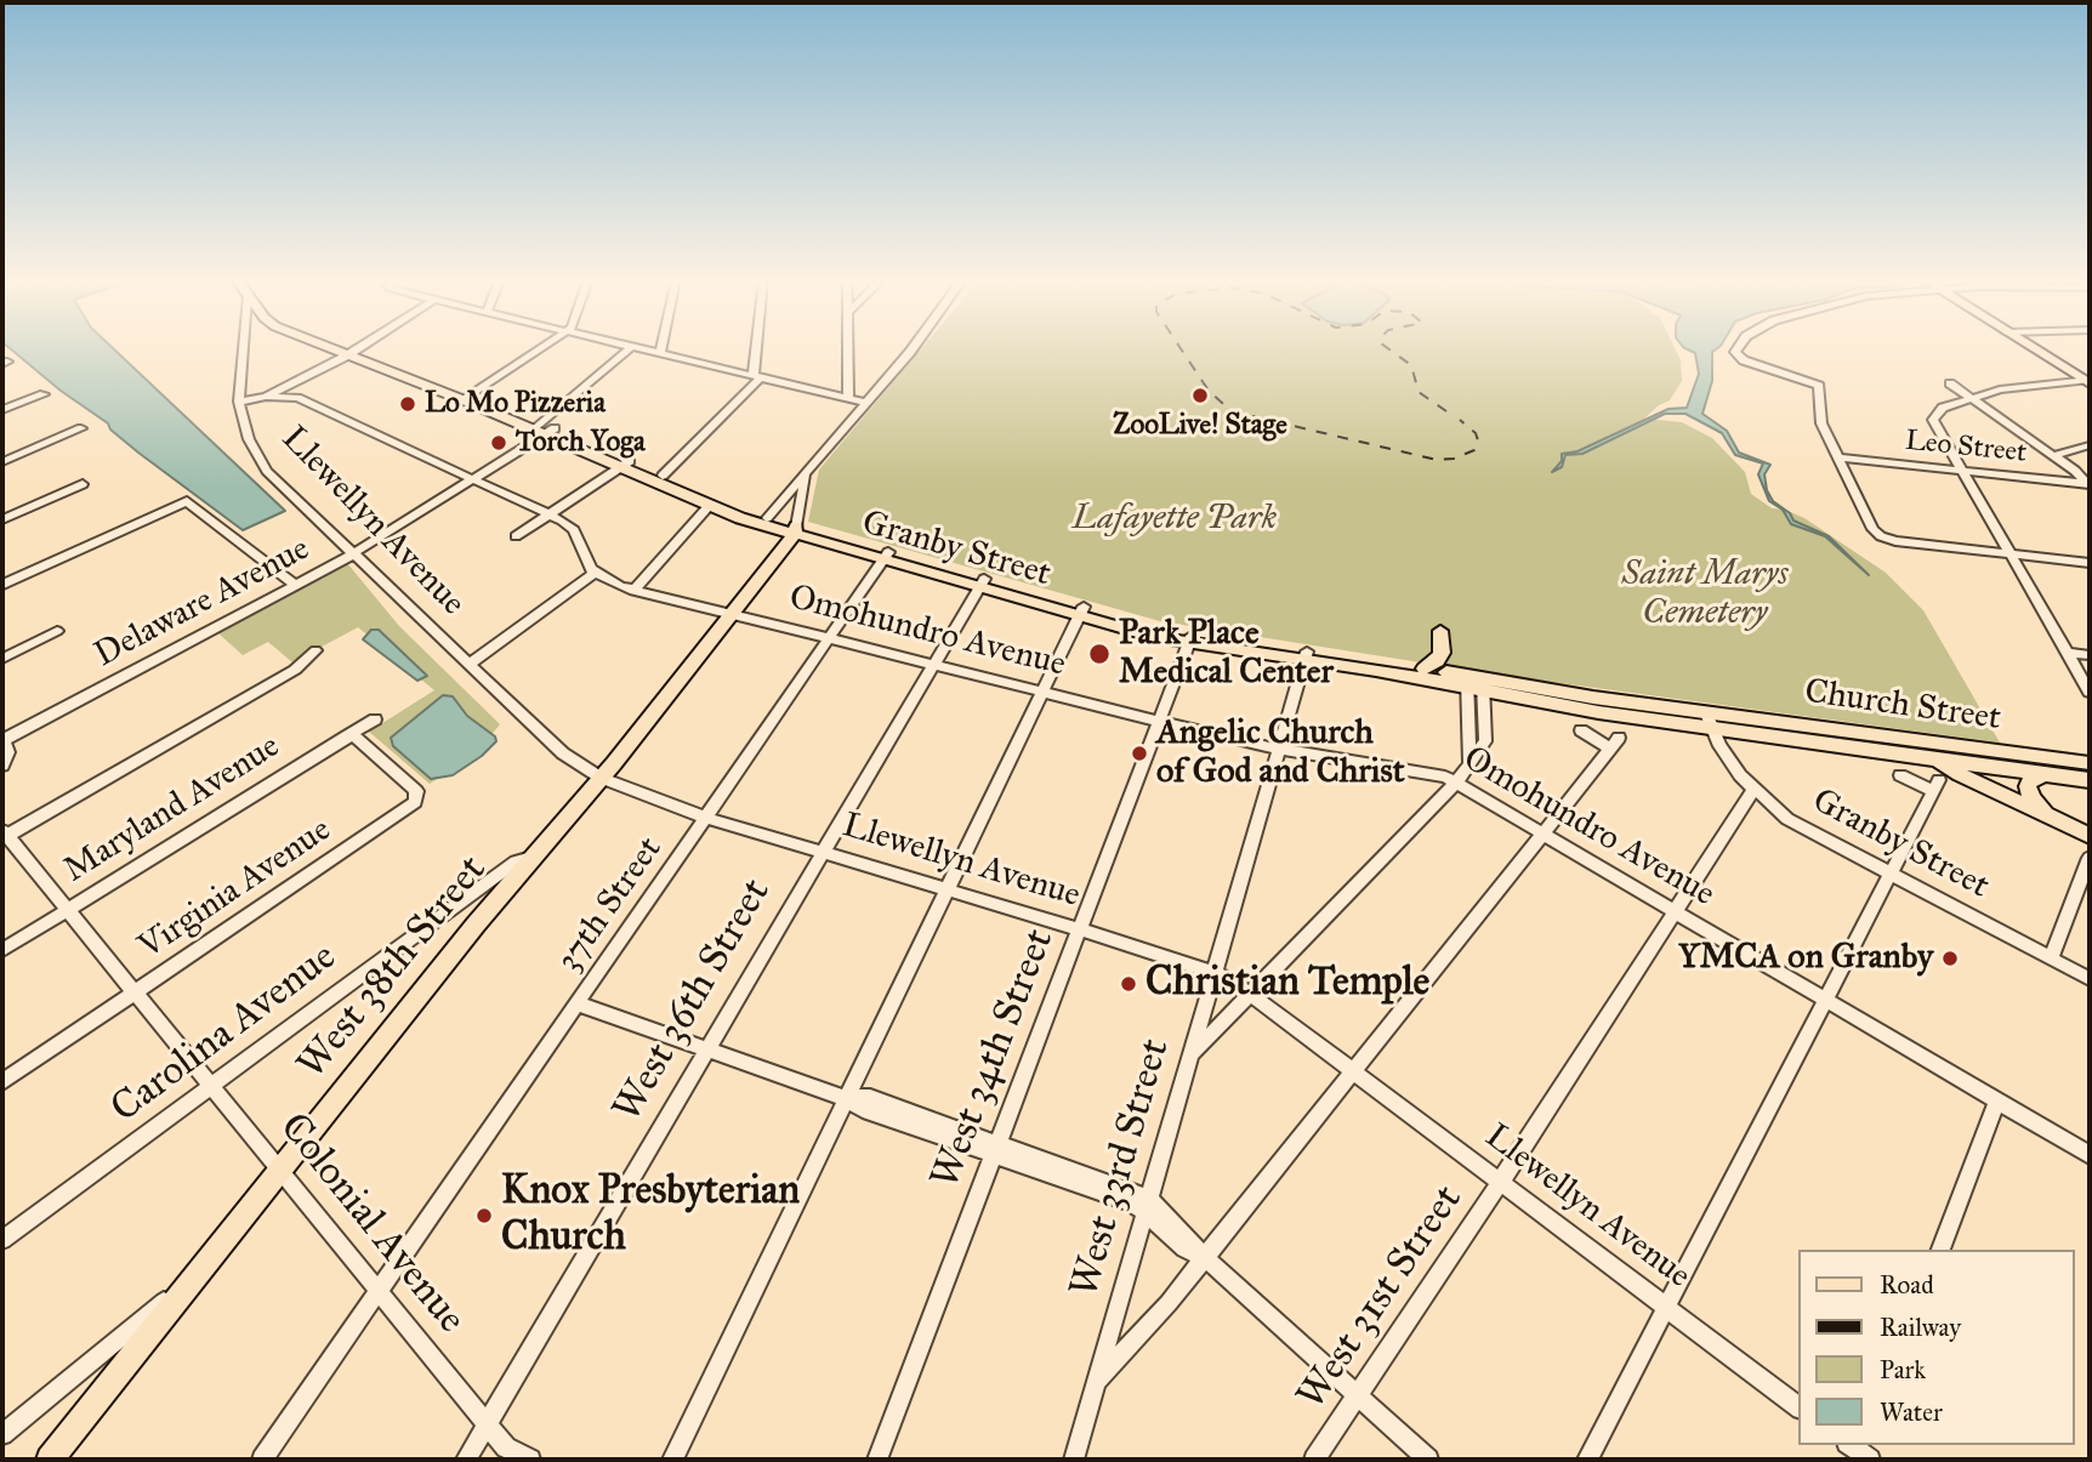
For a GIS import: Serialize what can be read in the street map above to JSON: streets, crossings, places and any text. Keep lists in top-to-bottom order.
{
  "streets": {
    "main road": ["Granby Street", "Church Street", "West 38th Street"],
    "street": [
      "Leo Street",
      "Llewellyn Avenue",
      "Delaware Avenue",
      "Omohundro Avenue",
      "Maryland Avenue",
      "Virginia Avenue",
      "37th Street",
      "West 36th Street",
      "Carolina Avenue",
      "West 34th Street",
      "West 33rd Street",
      "Colonial Avenue",
      "West 31st Street"
    ]
  },
  "crossings": [
    ["Llewellyn Avenue", "Delaware Avenue"],
    ["Llewellyn Avenue", "37th Street"],
    ["Llewellyn Avenue", "West 38th Street"],
    ["Llewellyn Avenue", "West 36th Street"],
    ["Llewellyn Avenue", "West 34th Street"],
    ["Llewellyn Avenue", "West 33rd Street"],
    ["Llewellyn Avenue", "West 31st Street"],
    ["Granby Street", "Delaware Avenue"],
    ["Granby Street", "Church Street"],
    ["Granby Street", "37th Street"],
    ["Granby Street", "West 38th Street"],
    ["Granby Street", "West 36th Street"],
    ["Granby Street", "West 34th Street"],
    ["Granby Street", "West 33rd Street"],
    ["Granby Street", "West 31st Street"],
    ["Omohundro Avenue", "37th Street"],
    ["Omohundro Avenue", "West 38th Street"],
    ["Omohundro Avenue", "West 36th Street"],
    ["Omohundro Avenue", "West 34th Street"],
    ["Omohundro Avenue", "West 33rd Street"],
    ["Omohundro Avenue", "West 31st Street"],
    ["Maryland Avenue", "Virginia Avenue"],
    ["Maryland Avenue", "Colonial Avenue"],
    ["Virginia Avenue", "Colonial Avenue"],
    ["37th Street", "Colonial Avenue"],
    ["West 38th Street", "Carolina Avenue"],
    ["West 38th Street", "Colonial Avenue"],
    ["West 36th Street", "Colonial Avenue"],
    ["Carolina Avenue", "Colonial Avenue"]
  ],
  "parks": ["Lafayette Park", "Saint Marys Cemetery"],
  "places": [
    "ZooLive! Stage",
    "Lo Mo Pizzeria",
    "Torch Yoga",
    "Park Place Medical Center",
    "Angelic Church of God and Christ",
    "YMCA on Granby",
    "Christian Temple",
    "Knox Presbyterian Church"
  ],
  "legend": [
    "Road",
    "Railway",
    "Park",
    "Water"
  ]
}
